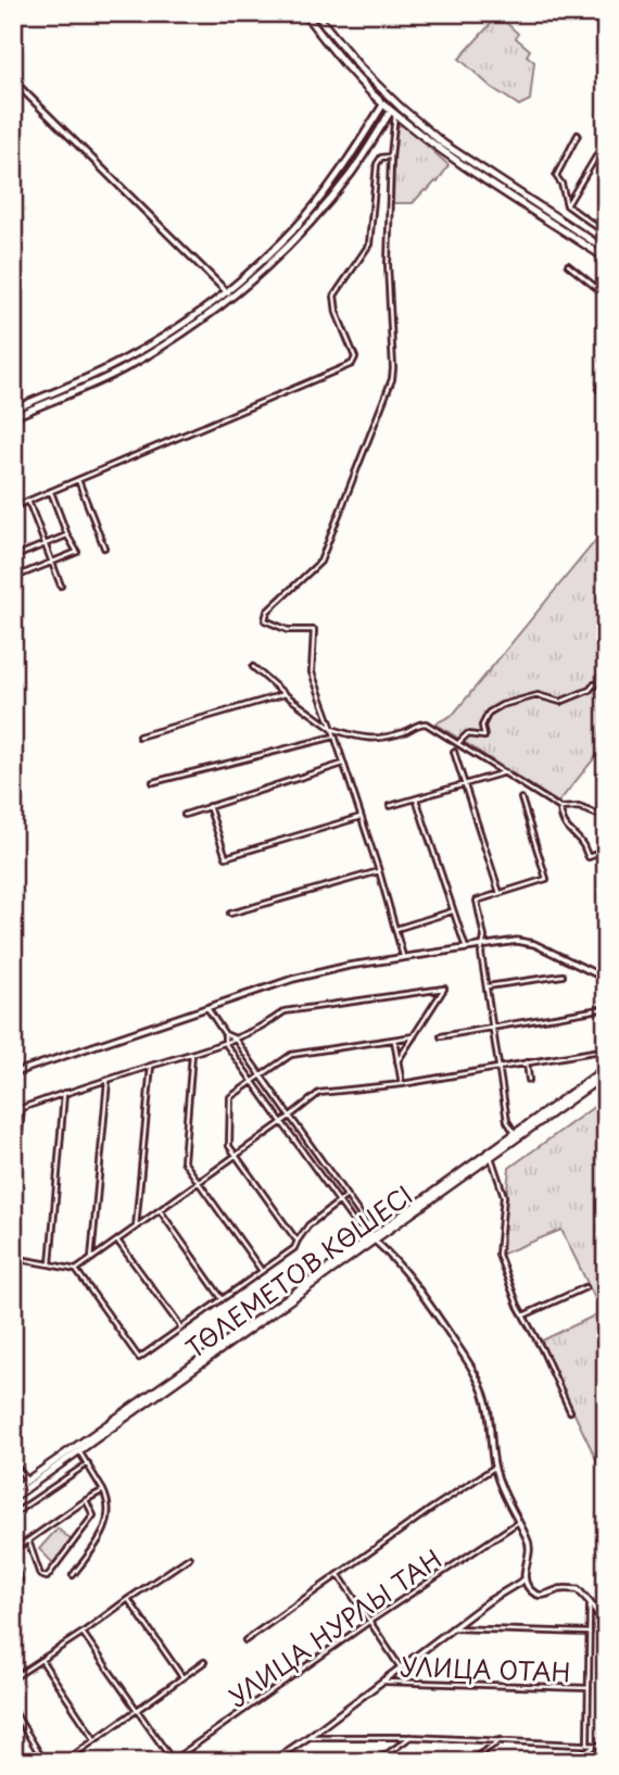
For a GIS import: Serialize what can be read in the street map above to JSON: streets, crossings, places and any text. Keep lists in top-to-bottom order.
{
  "streets": {
    "main road": ["ТӨЛЕМЕТОВ КӨШЕСІ"],
    "street": ["УЛИЦА НУРЛЫ ТАН", "УЛИЦА ОТАН"]
  }
}
